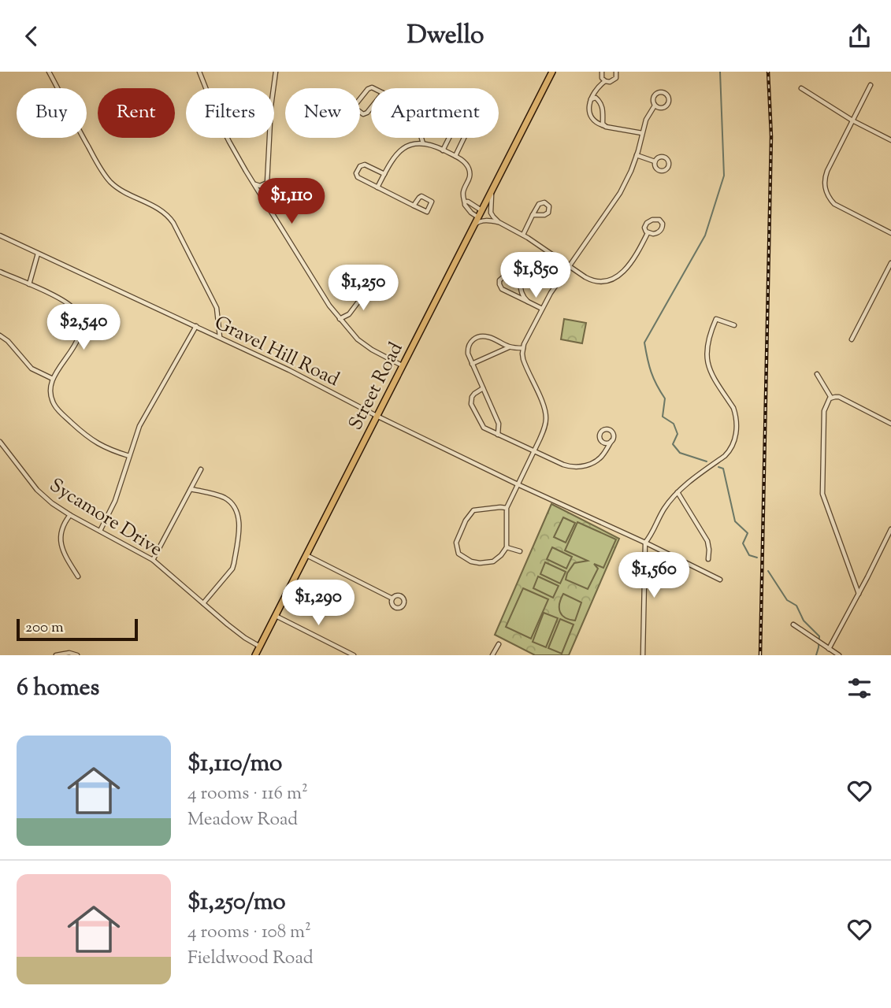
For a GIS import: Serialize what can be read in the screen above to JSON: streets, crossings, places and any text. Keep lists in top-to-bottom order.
{
  "streets": {
    "main road": ["Street Road"],
    "street": ["Gravel Hill Road", "Sycamore Drive"]
  },
  "crossings": [
    ["Gravel Hill Road", "Street Road"],
    ["Street Road", "Sycamore Drive"]
  ],
  "scale_bar": "200 m",
  "page": {
    "header": "Dwello",
    "chip": [
      "Buy",
      "Rent",
      "Filters",
      "New",
      "Apartment"
    ],
    "price": [
      "$1,110",
      "$1,850",
      "$1,250",
      "$2,540",
      "$1,560",
      "$1,290"
    ],
    "scale": "200 m",
    "heading": "6 homes",
    "list": [
      {
        "name": "$1,110/mo",
        "note": "4 rooms · 116 m² · Meadow Road"
      },
      {
        "name": "$1,250/mo",
        "note": "4 rooms · 108 m² · Fieldwood Road"
      }
    ]
  }
}
